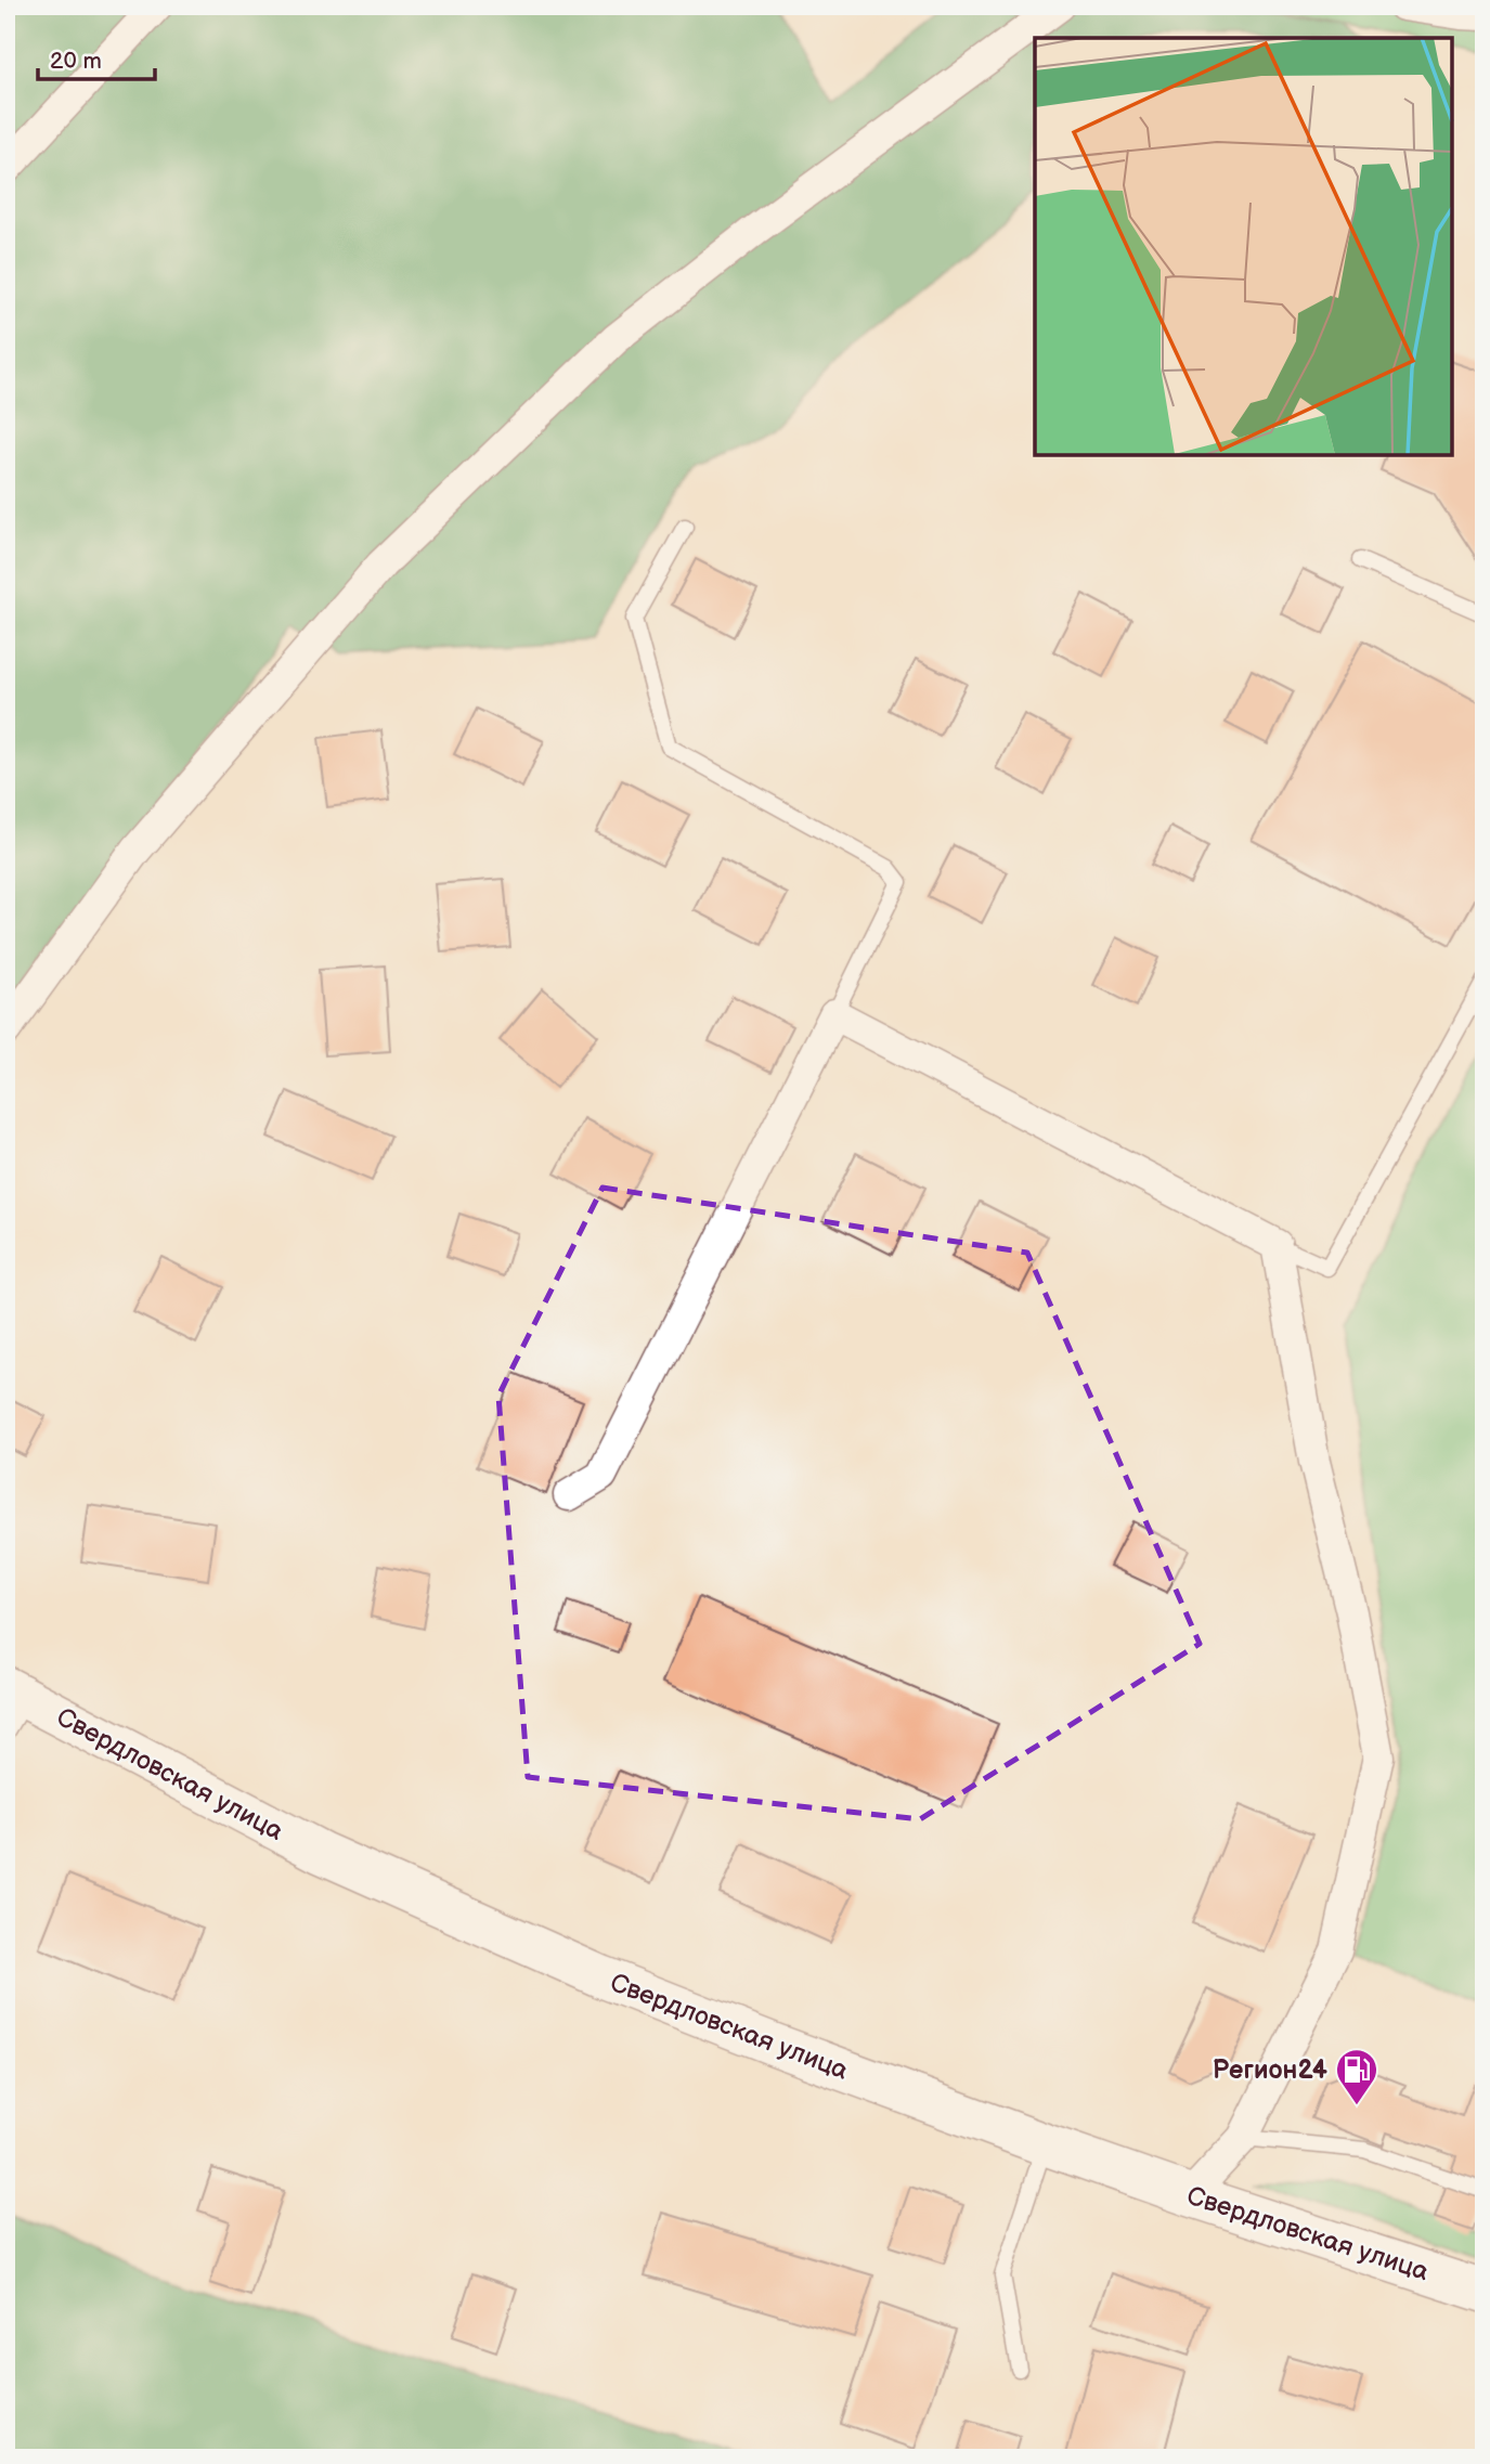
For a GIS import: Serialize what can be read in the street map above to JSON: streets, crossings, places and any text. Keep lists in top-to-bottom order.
{
  "streets": {
    "highway": ["Свердловская улица"]
  },
  "places": {
    "fuel station": ["Регион24"]
  },
  "scale_bar": "20 m"
}
